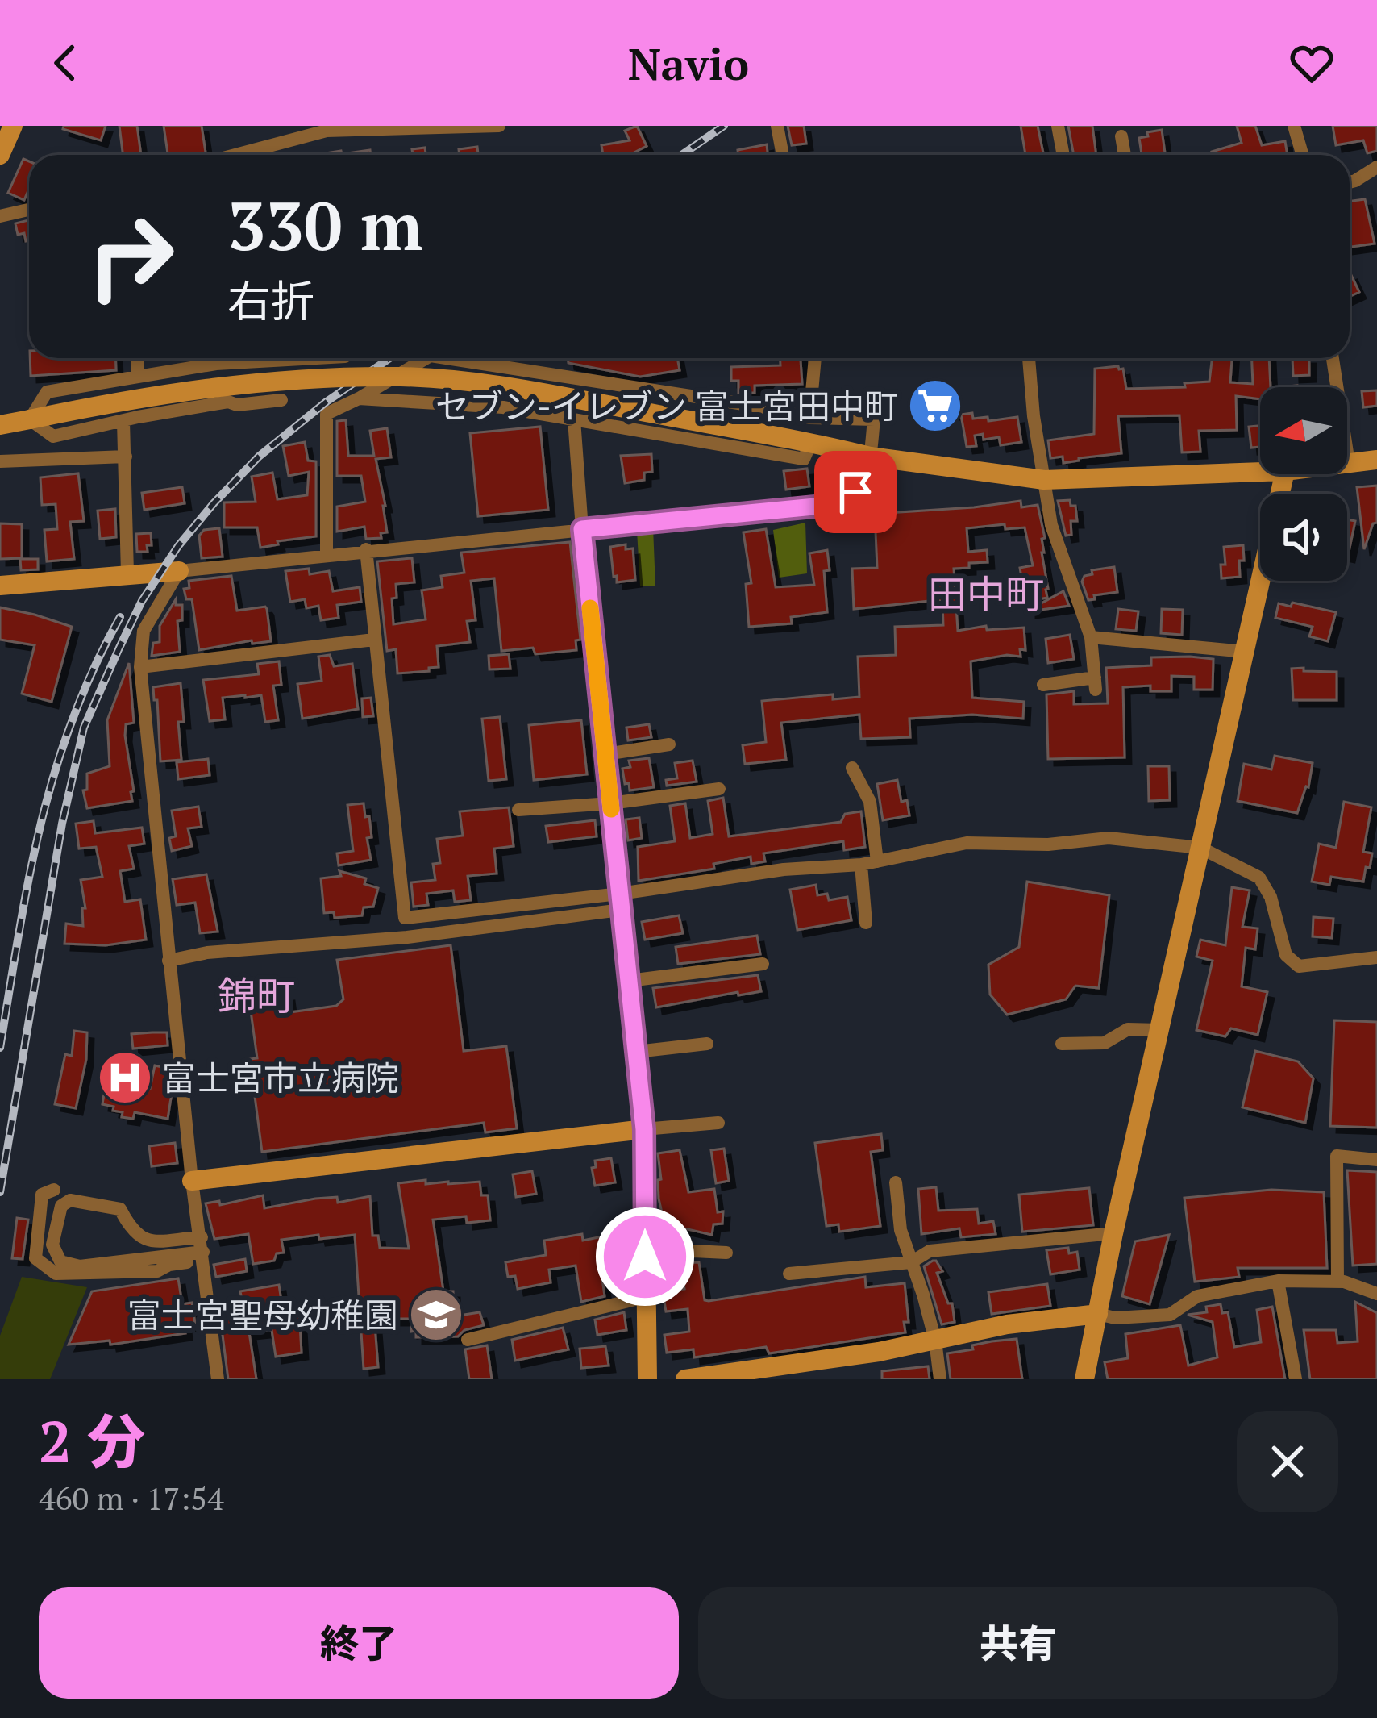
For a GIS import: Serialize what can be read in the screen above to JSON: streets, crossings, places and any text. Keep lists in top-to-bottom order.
{
  "districts": ["田中町", "錦町"],
  "places": {
    "supermarket": ["セブン-イレブン 富士宮田中町"],
    "hospital": ["富士宮市立病院"],
    "school or university": ["富士宮聖母幼稚園"]
  },
  "north": "left",
  "page": {
    "header": "Navio",
    "turn": ["330 m", "右折"],
    "heading": ["2 分", "460 m · 17:54"],
    "buttons": ["終了", "共有"]
  }
}
